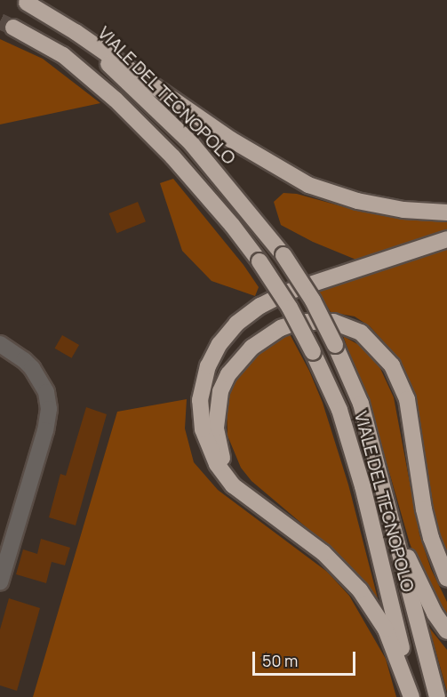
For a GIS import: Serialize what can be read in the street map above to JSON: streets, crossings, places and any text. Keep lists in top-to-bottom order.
{
  "streets": {
    "highway": ["VIALE DEL TECNOPOLO"]
  },
  "scale_bar": "50 m"
}
